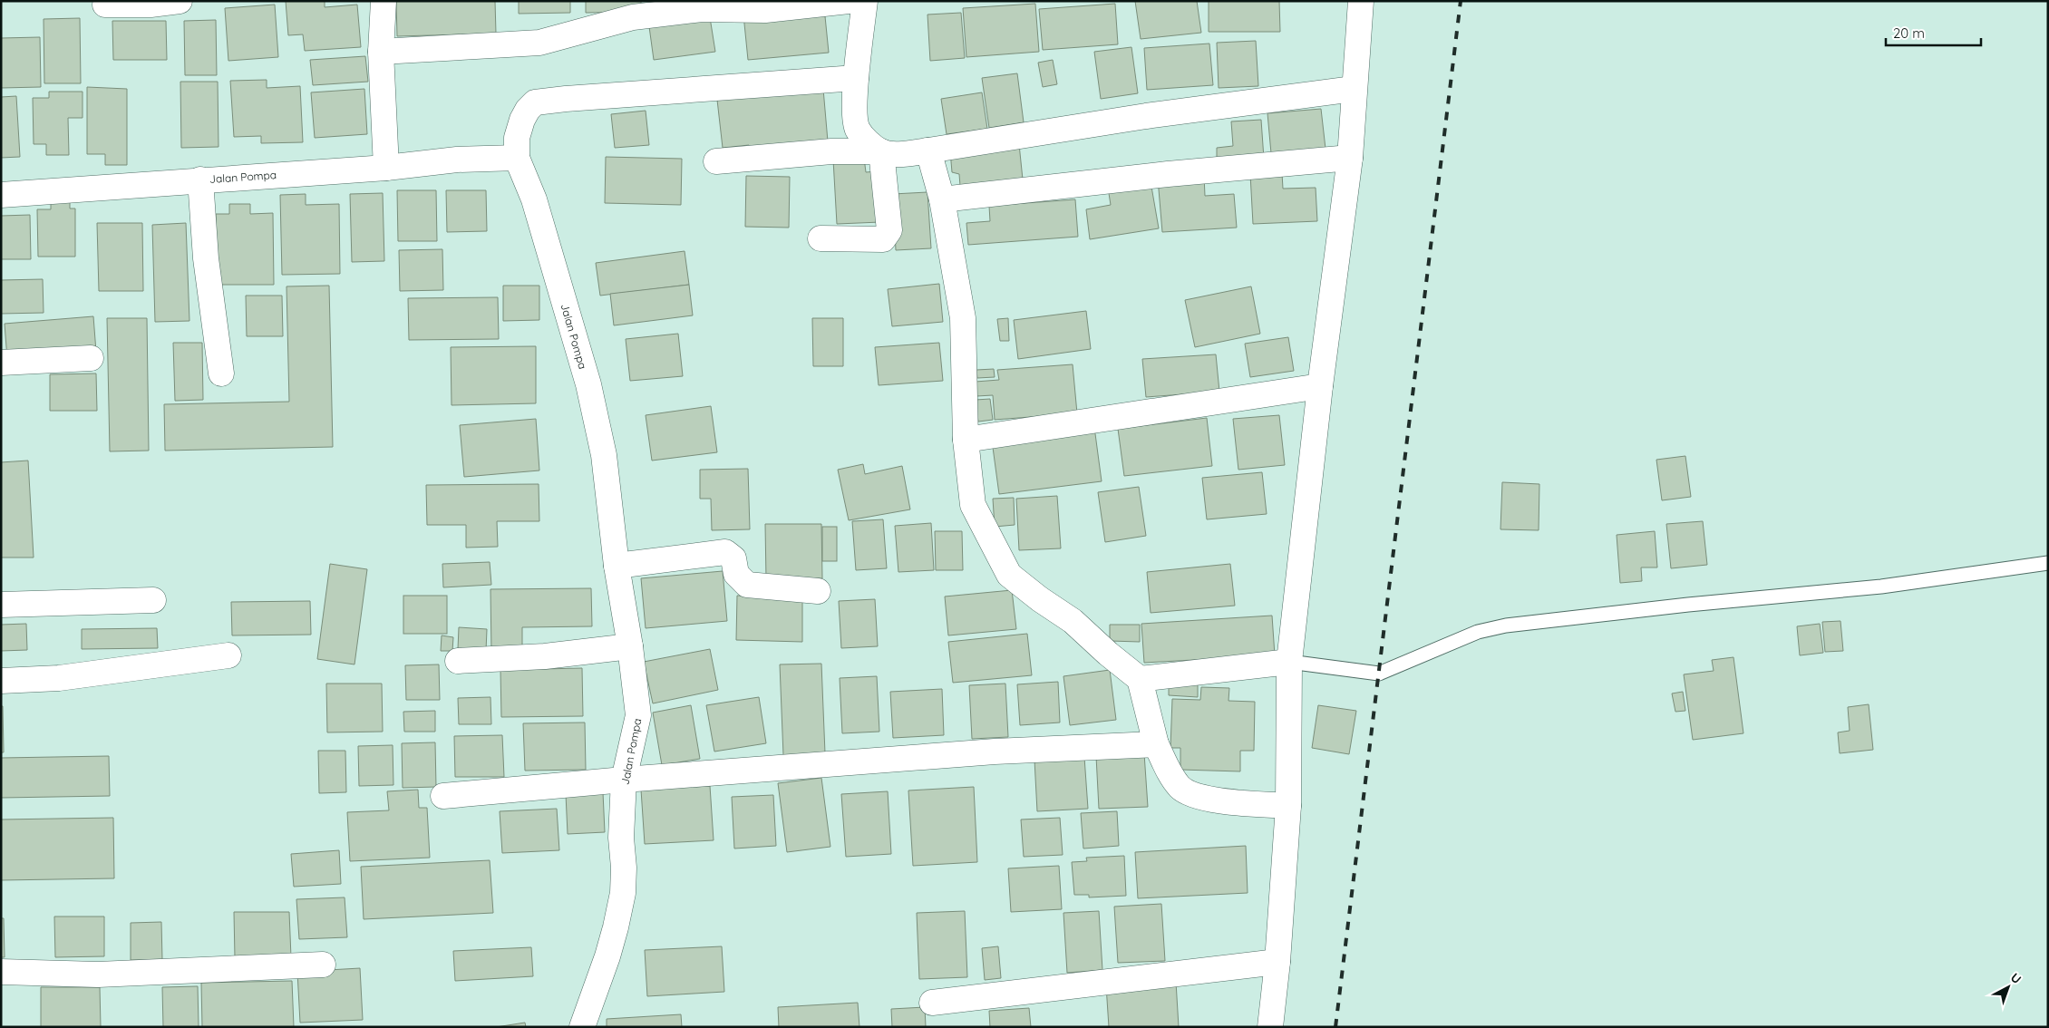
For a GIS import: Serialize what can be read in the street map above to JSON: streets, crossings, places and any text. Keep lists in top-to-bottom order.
{
  "streets": {
    "street": ["Jalan Pompa"]
  },
  "scale_bar": "20 m",
  "north": "top right"
}
